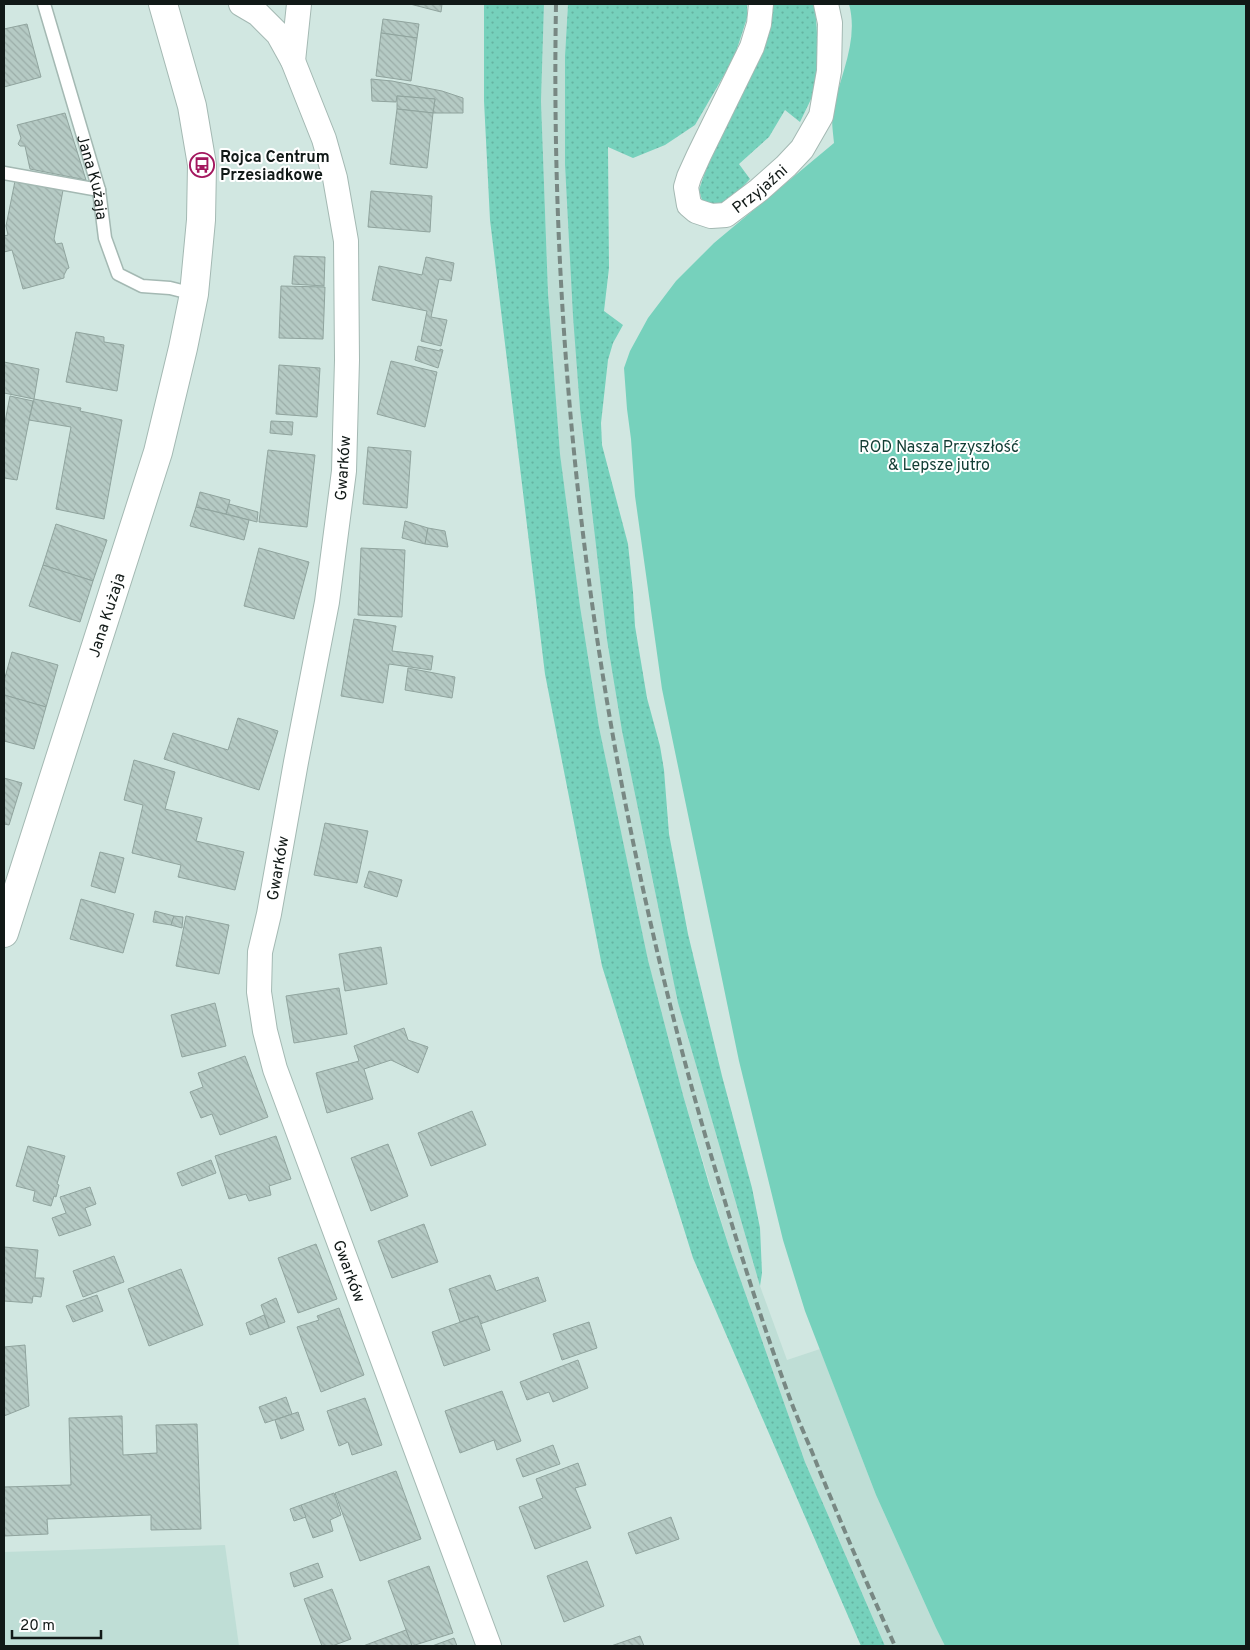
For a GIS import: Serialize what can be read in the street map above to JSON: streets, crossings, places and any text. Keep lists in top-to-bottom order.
{
  "streets": {
    "street": ["Jana Kużaja", "Przyjaźni", "Gwarków"]
  },
  "parks": ["ROD Nasza Przyszłość & Lepsze jutro"],
  "places": {
    "bus stop": ["Rojca Centrum Przesiadkowe"]
  },
  "scale_bar": "20 m"
}
